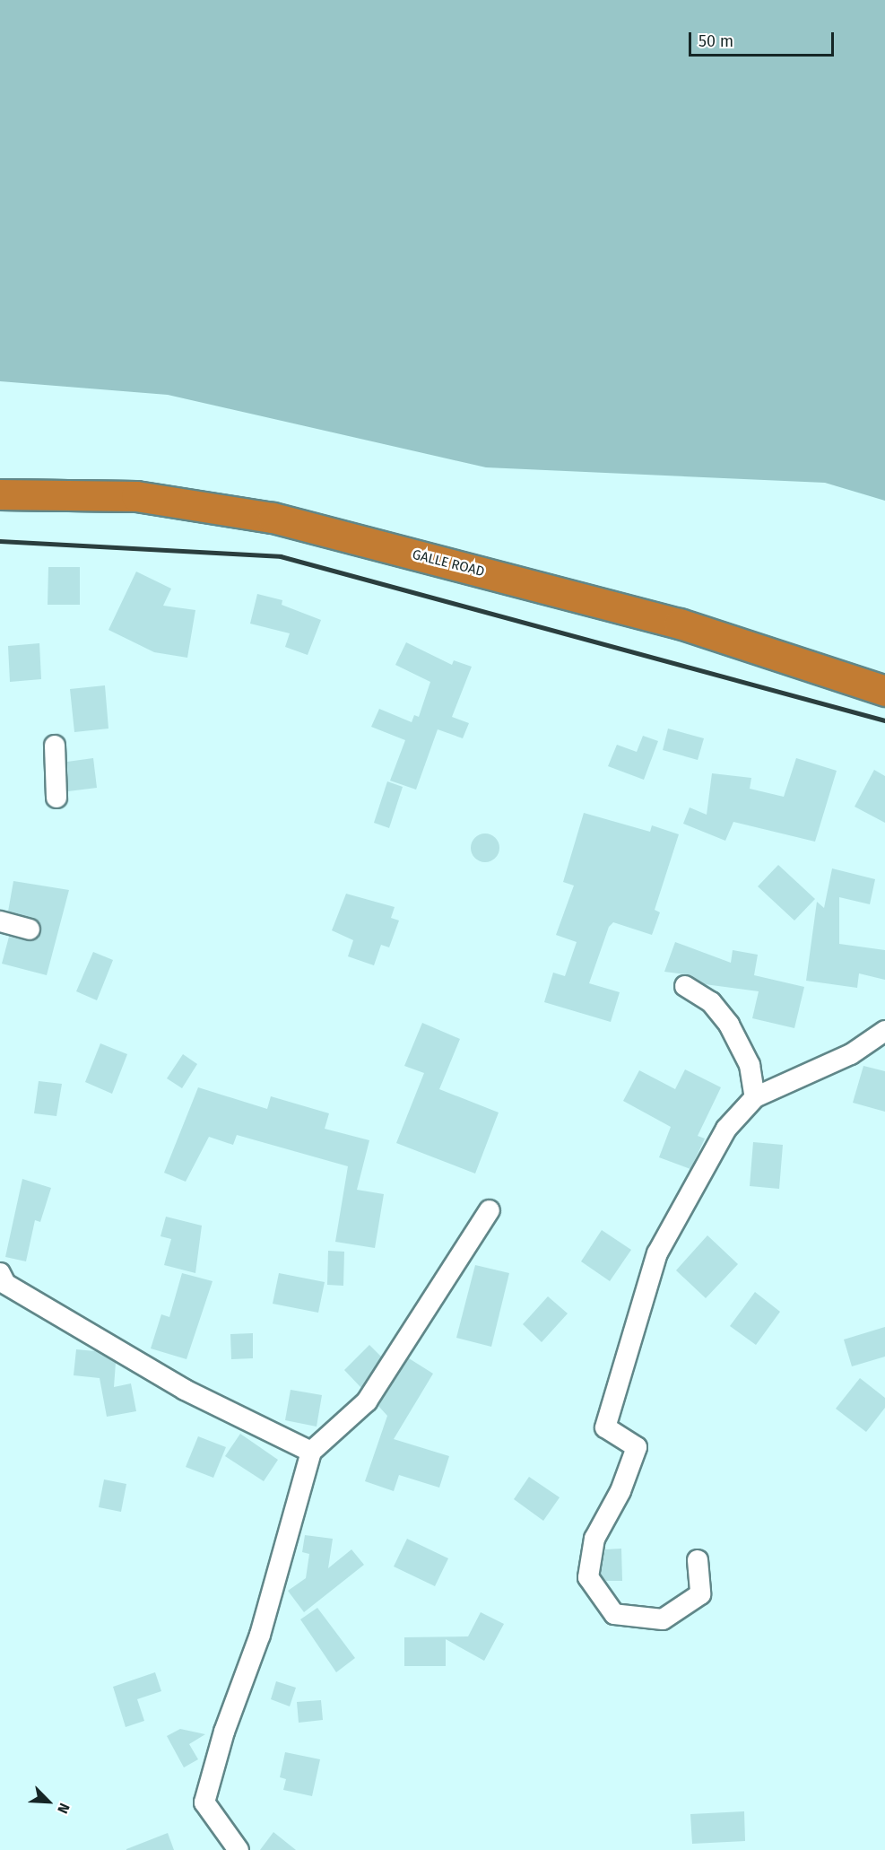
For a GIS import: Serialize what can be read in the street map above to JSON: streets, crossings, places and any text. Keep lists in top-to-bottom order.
{
  "streets": {
    "highway": ["GALLE ROAD"]
  },
  "scale_bar": "50 m",
  "north": "bottom right"
}
